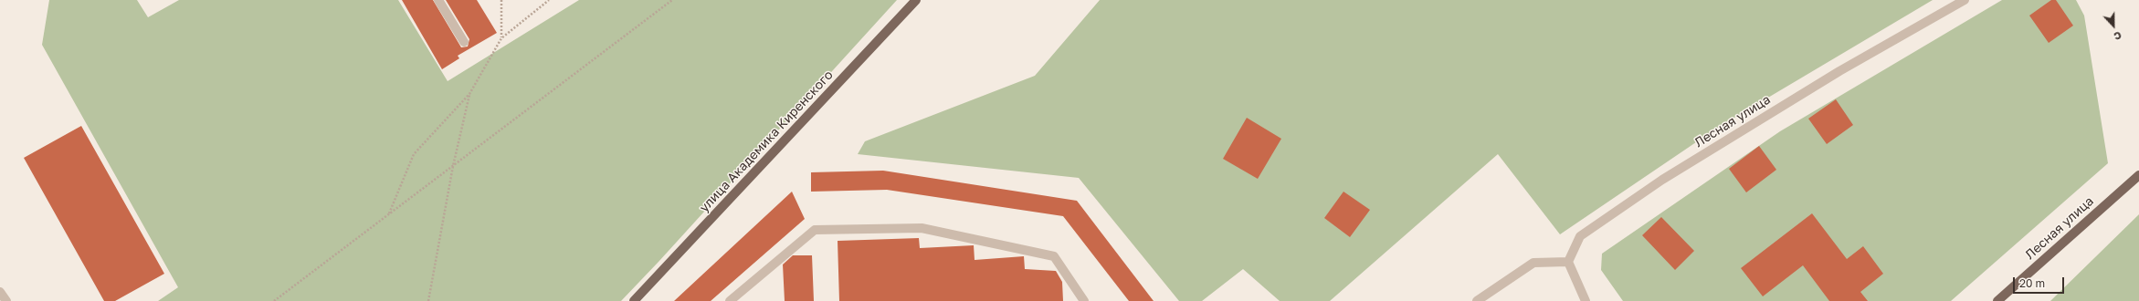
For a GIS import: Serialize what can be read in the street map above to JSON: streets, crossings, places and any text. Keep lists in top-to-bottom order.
{
  "streets": {
    "main road": ["Лесная улица", "улица Академика Киренского"]
  },
  "scale_bar": "20 m",
  "north": "bottom"
}
